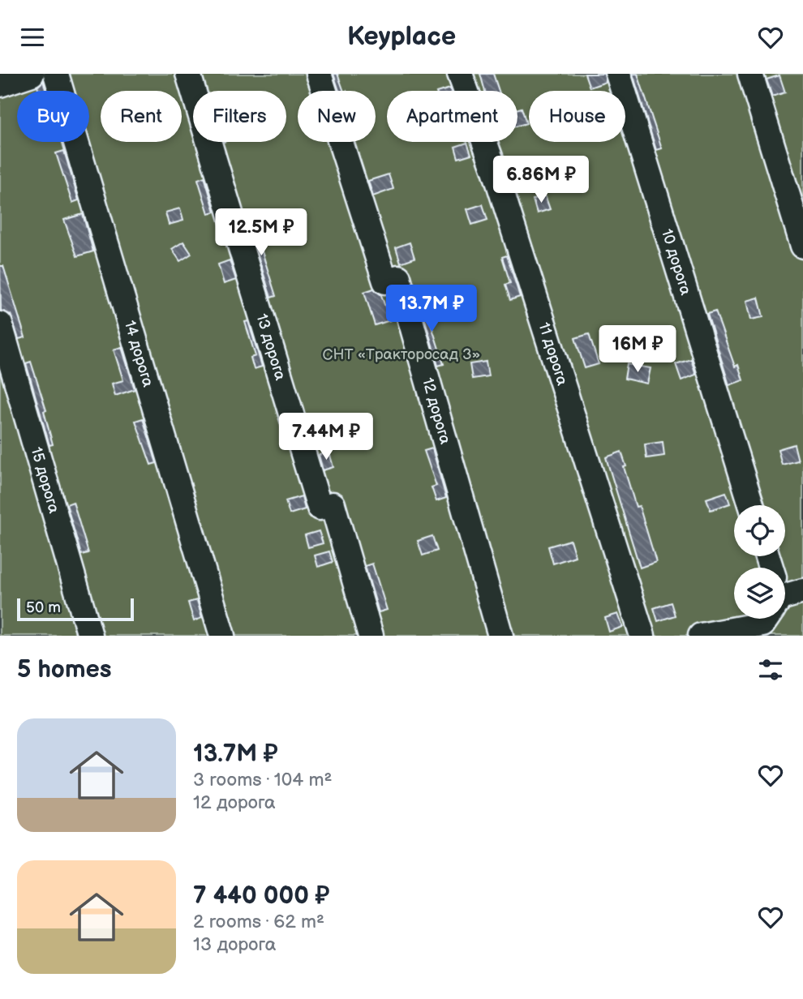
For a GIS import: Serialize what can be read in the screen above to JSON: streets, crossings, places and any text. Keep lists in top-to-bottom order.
{
  "streets": {
    "street": [
      "10 дорога",
      "13 дорога",
      "14 дорога",
      "11 дорога",
      "12 дорога",
      "15 дорога"
    ]
  },
  "parks": ["СНТ «Тракторосад 3»"],
  "scale_bar": "50 m",
  "page": {
    "header": "Keyplace",
    "chip": [
      "Buy",
      "Rent",
      "Filters",
      "New",
      "Apartment",
      "House"
    ],
    "price": [
      "6.86M ₽",
      "12.5M ₽",
      "13.7M ₽",
      "16M ₽",
      "7.44M ₽"
    ],
    "scale": "50 m",
    "heading": "5 homes",
    "list": [
      {
        "name": "13.7M ₽",
        "note": "3 rooms · 104 m² · 12 дорога"
      },
      {
        "name": "7 440 000 ₽",
        "note": "2 rooms · 62 m² · 13 дорога"
      }
    ]
  }
}
